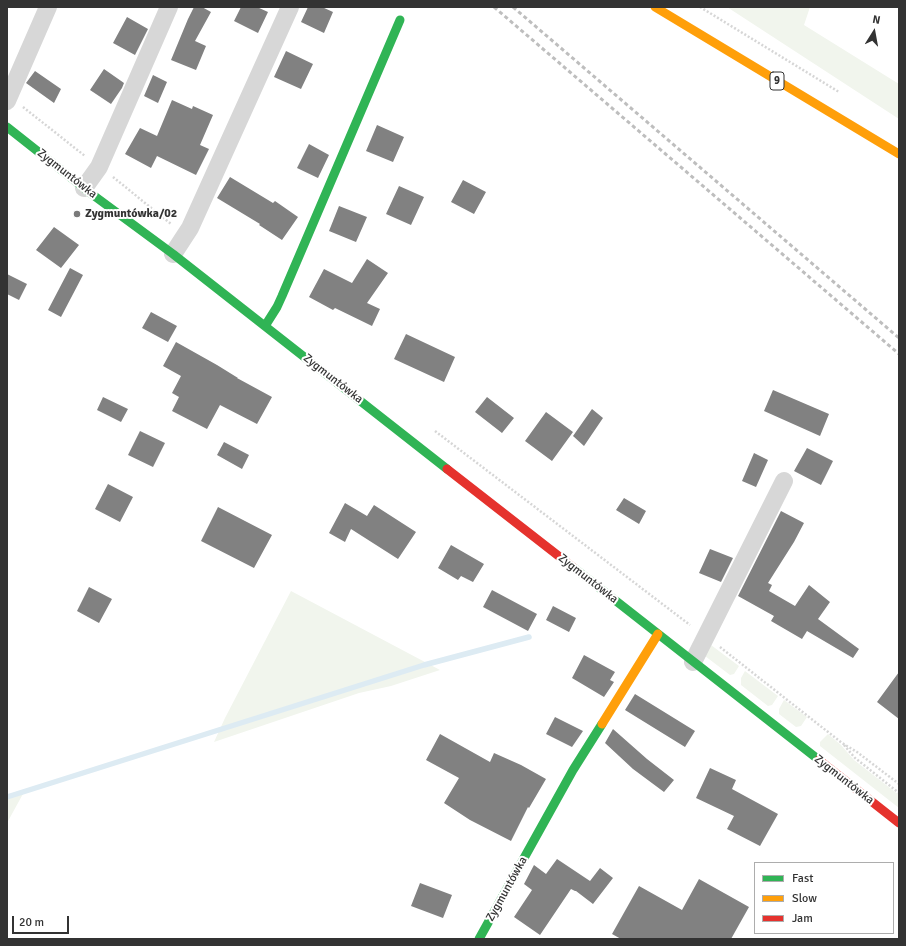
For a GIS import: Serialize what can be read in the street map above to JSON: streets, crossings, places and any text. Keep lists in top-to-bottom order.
{
  "streets": {
    "street": ["9", "Zygmuntówka"]
  },
  "places": ["Zygmuntówka/02"],
  "legend": ["Fast", "Slow", "Jam"],
  "scale_bar": "20 m",
  "north": "top"
}
